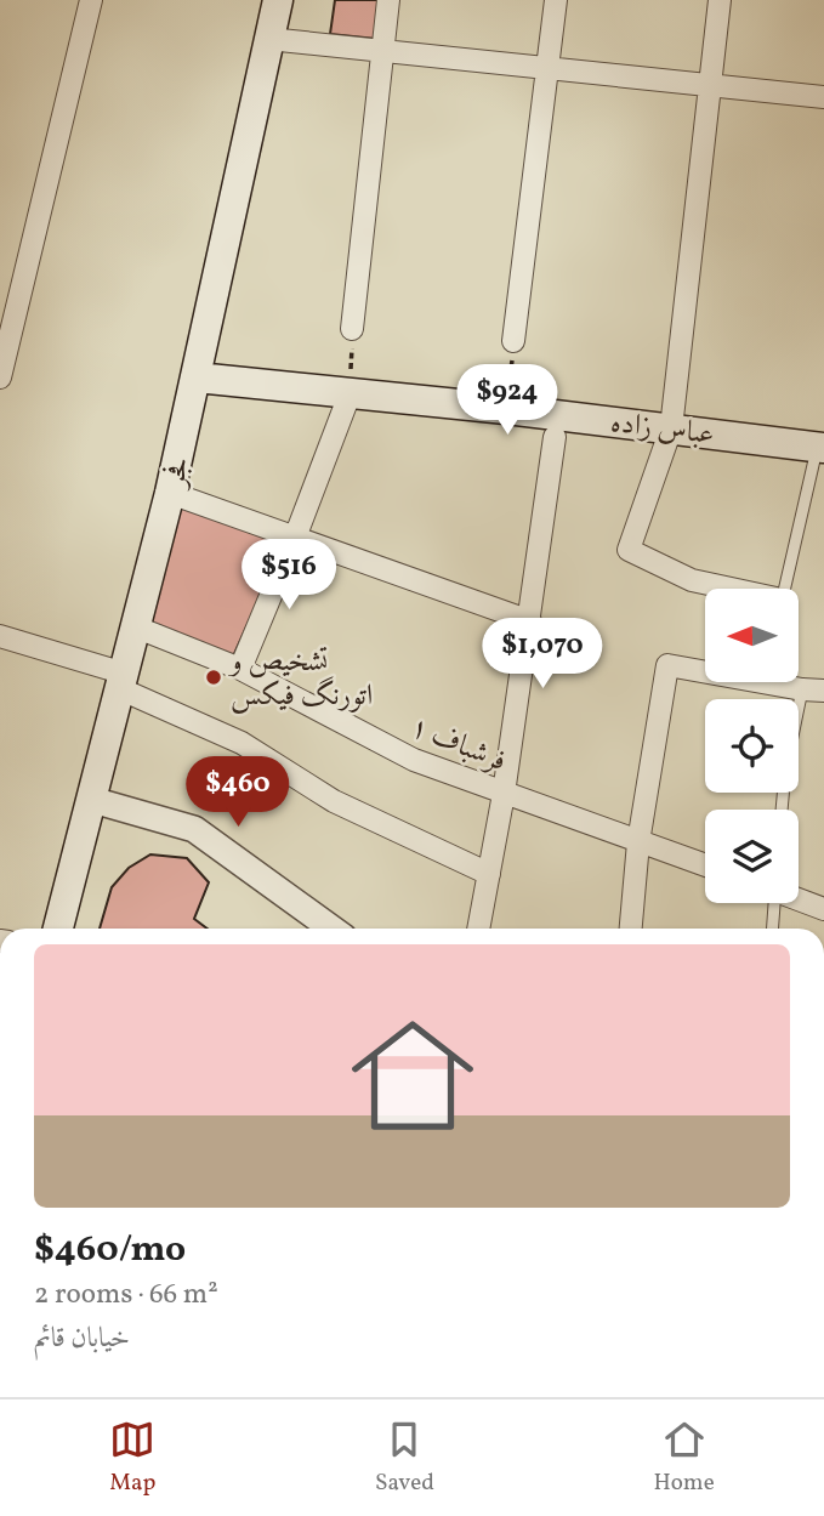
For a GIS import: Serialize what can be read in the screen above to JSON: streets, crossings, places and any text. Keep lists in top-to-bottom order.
{
  "streets": {
    "main road": ["عباس زاده", "فجر"],
    "street": ["فرشباف ۱"]
  },
  "crossings": [
    ["عباس زاده", "فجر"],
    ["فجر", "فرشباف ۱"]
  ],
  "places": ["تشخیص و اتورنگ فیکس"],
  "north": "left",
  "page": {
    "price": [
      "$924",
      "$516",
      "$1,070",
      "$460"
    ],
    "list": [
      {
        "name": "$460/mo",
        "note": "2 rooms · 66 m² · خیابان قائم"
      }
    ],
    "tabs": ["Map", "Saved", "Home"]
  }
}
